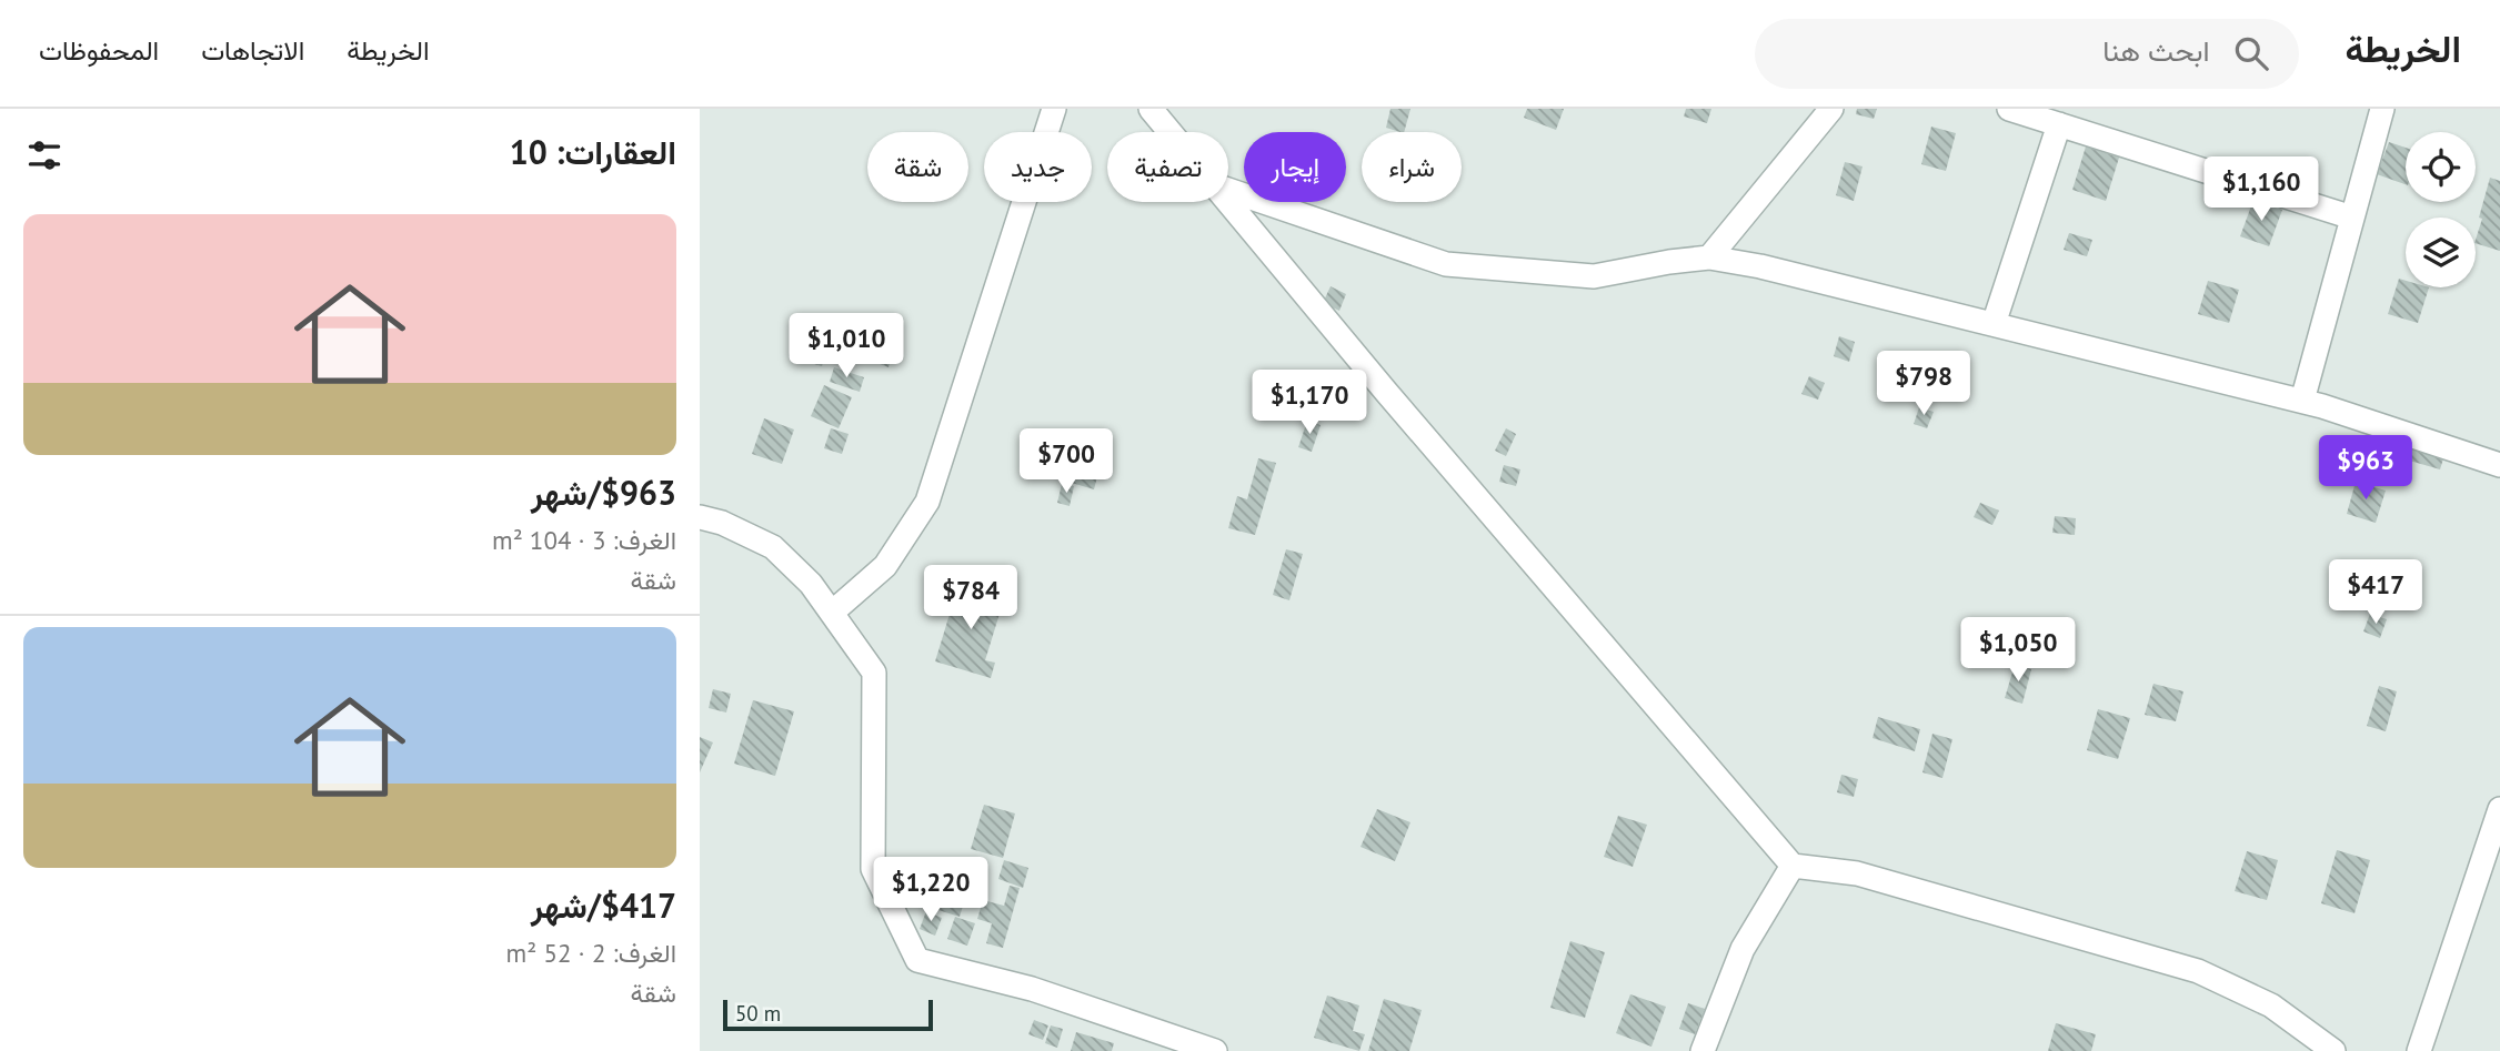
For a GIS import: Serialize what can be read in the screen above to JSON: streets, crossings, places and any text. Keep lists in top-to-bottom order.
{
  "scale_bar": "50 m",
  "page": {
    "header": "الخريطة",
    "search": "ابحث هنا",
    "nav": ["الخريطة", "الاتجاهات", "المحفوظات"],
    "heading": "العقارات: 10",
    "chip": [
      "شراء",
      "إيجار",
      "تصفية",
      "جديد",
      "شقة"
    ],
    "price": [
      "$1,160",
      "$1,010",
      "$798",
      "$1,170",
      "$700",
      "$963",
      "$417",
      "$784",
      "$1,050",
      "$1,220"
    ],
    "list": [
      {
        "name": "$963/شهر",
        "note": "الغرف: 3 · 104 m² · شقة"
      },
      {
        "name": "$417/شهر",
        "note": "الغرف: 2 · 52 m² · شقة"
      }
    ],
    "scale": "50 m"
  }
}
